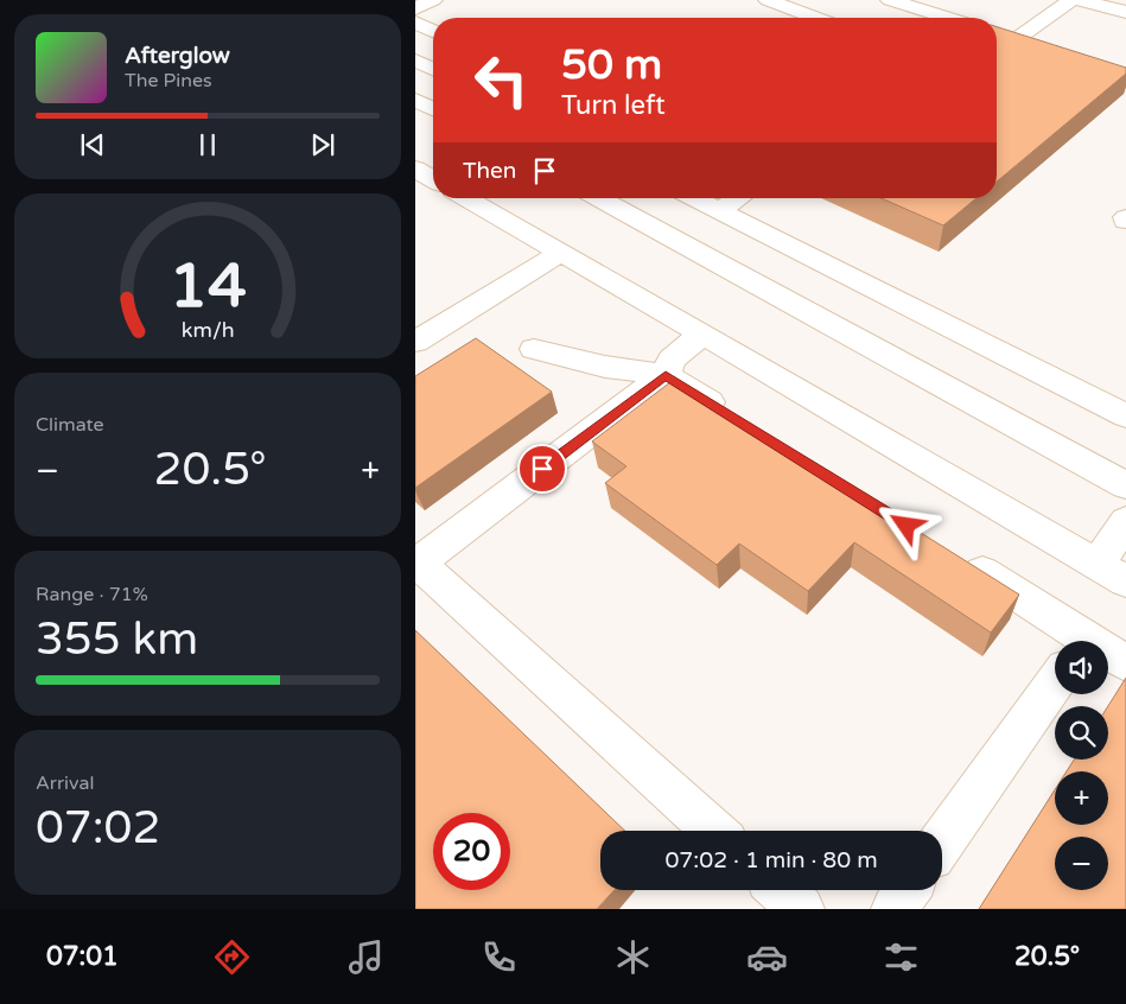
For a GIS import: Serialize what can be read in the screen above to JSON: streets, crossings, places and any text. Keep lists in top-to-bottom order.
{
  "page": {
    "turn": ["50 m", "Turn left"],
    "song": ["Afterglow", "The Pines"],
    "then": "Then",
    "tile": [
      "Climate",
      ["Range · 71%", "355 km"],
      ["Arrival", "07:02"]
    ],
    "heat": ["−", "20.5°", "+"],
    "map_buttons": ["+", "−"],
    "limit": "20",
    "trip": "07:02 · 1 min · 80 m",
    "tabs": ["07:01", "20.5°"],
    "gauge": ["14", "km/h"]
  }
}
